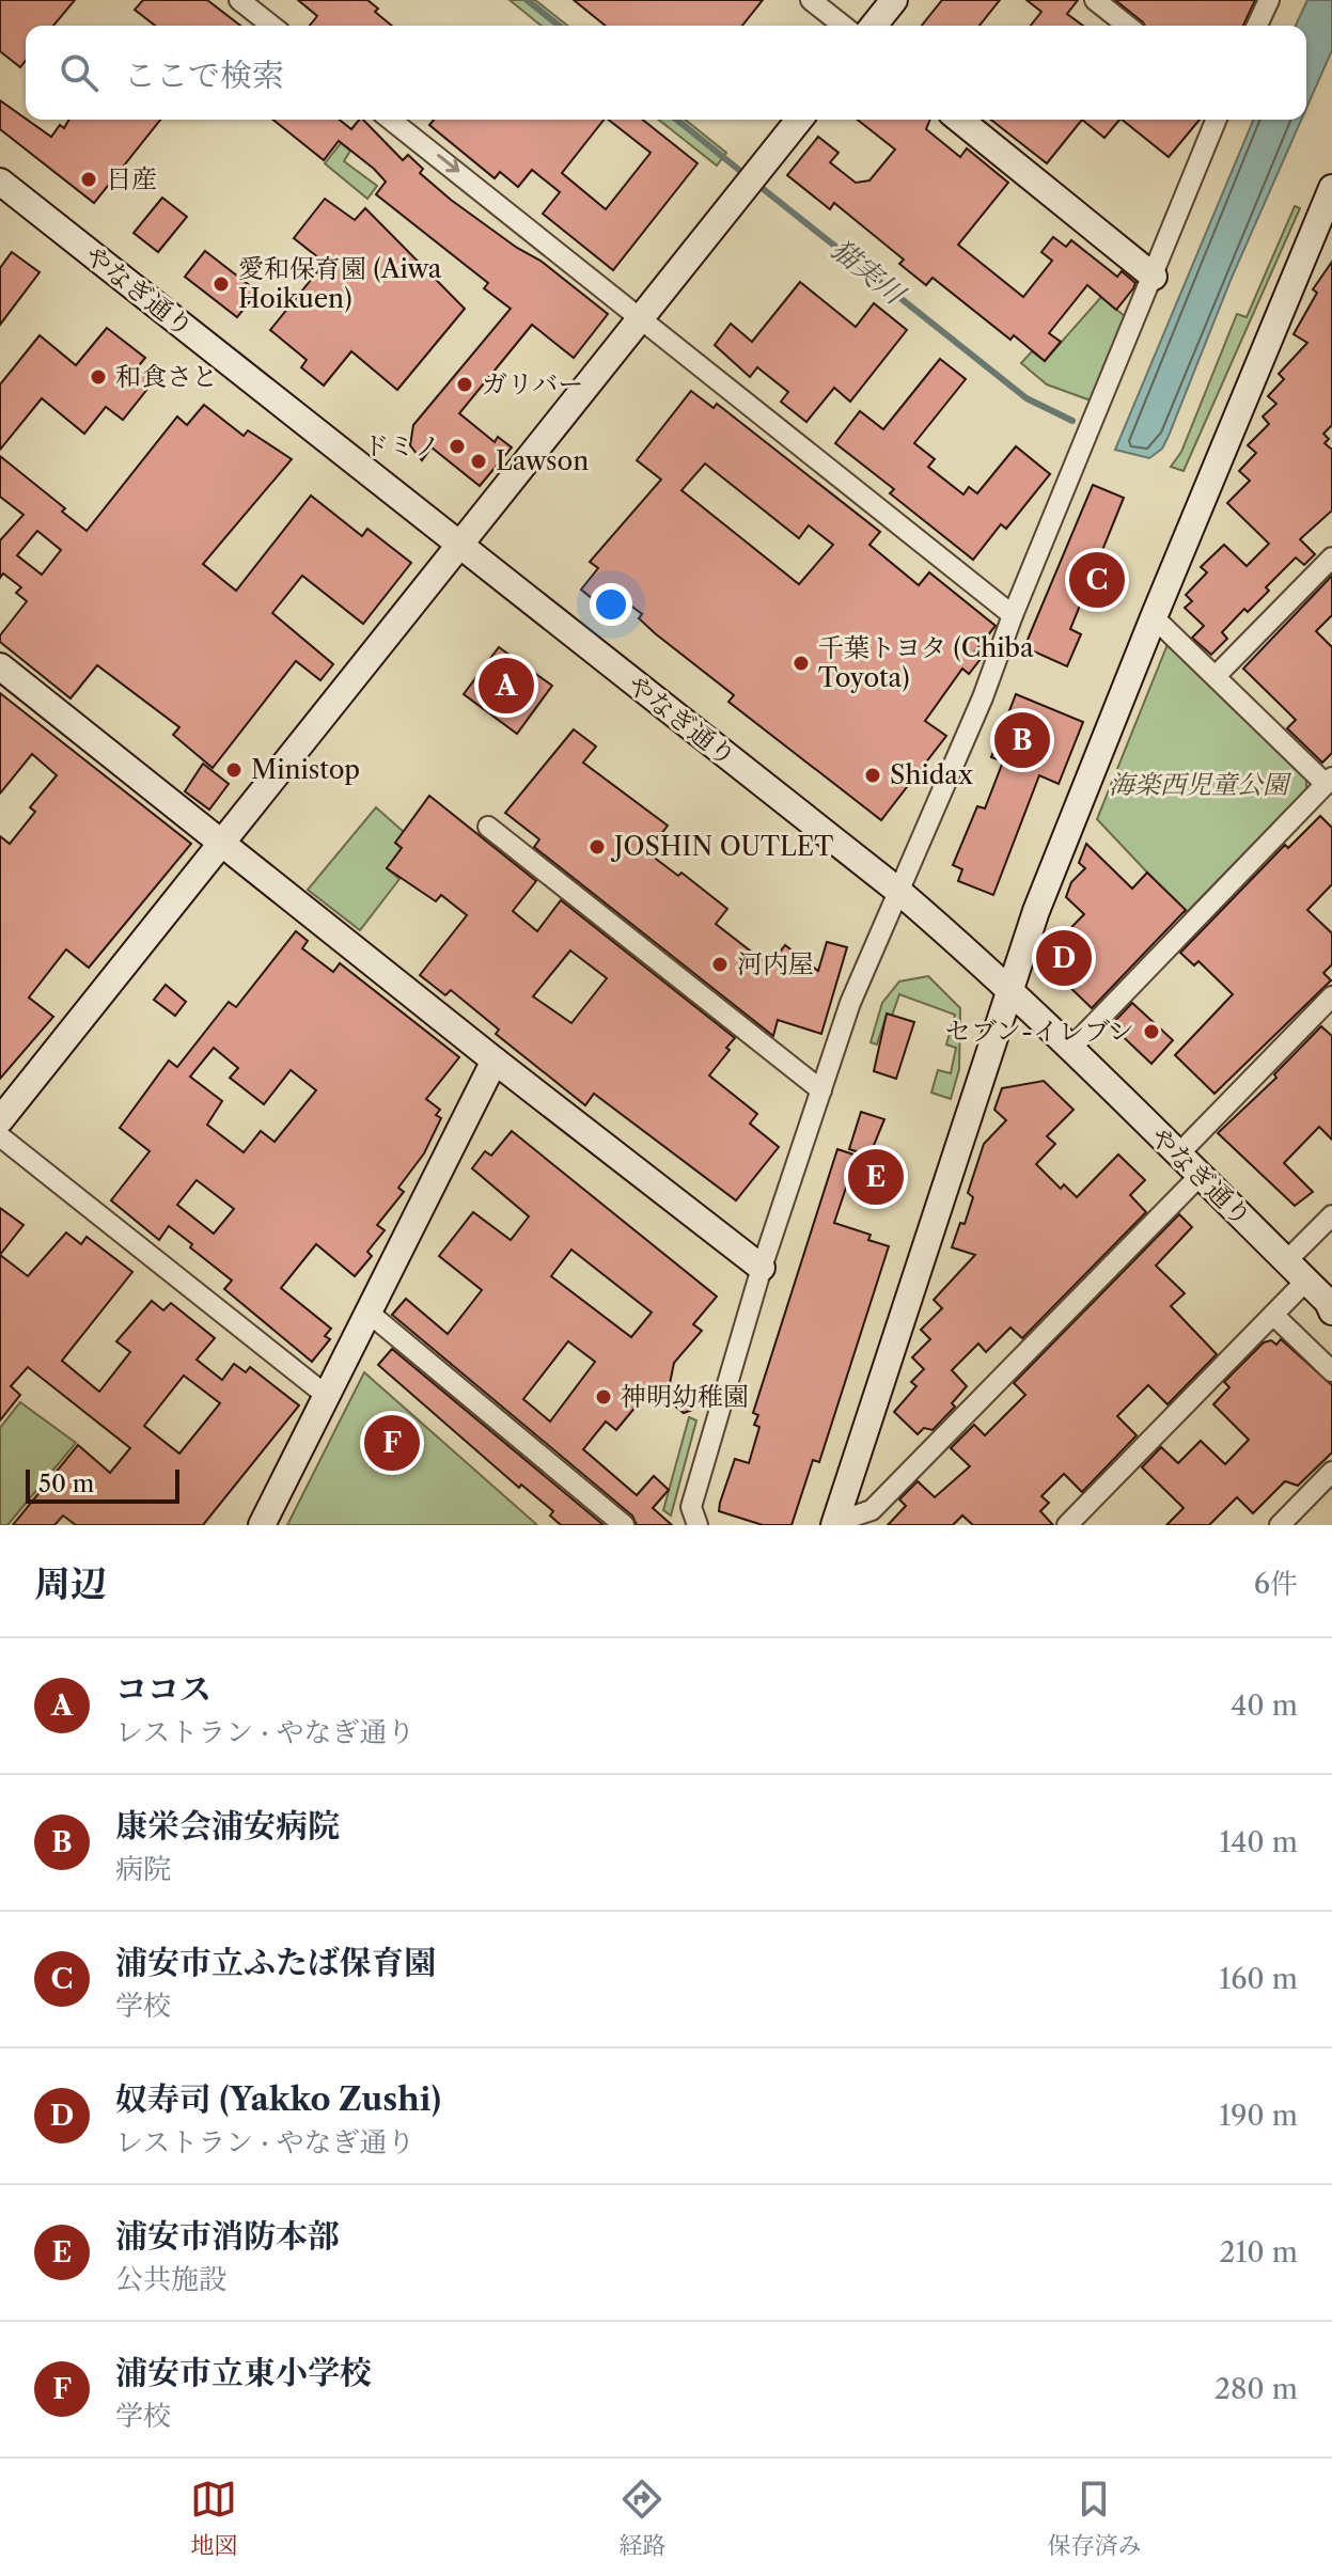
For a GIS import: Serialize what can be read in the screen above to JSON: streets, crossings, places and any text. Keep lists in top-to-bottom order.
{
  "streets": {
    "street": ["やなぎ通り"]
  },
  "water": ["猫実川"],
  "parks": ["海楽西児童公園"],
  "places": [
    "日産",
    "愛和保育園 (Aiwa Hoikuen)",
    "和食さと",
    "ガリバー",
    "ドミノ",
    "Lawson",
    "千葉トヨタ (Chiba Toyota)",
    "Ministop",
    "Shidax",
    "JOSHIN OUTLET",
    "河内屋",
    "セブン-イレブン",
    "神明幼稚園"
  ],
  "scale_bar": "50 m",
  "page": {
    "search": "ここで検索",
    "pins": [
      "C",
      "A",
      "B",
      "D",
      "E",
      "F"
    ],
    "scale": "50 m",
    "heading": ["周辺", "6件"],
    "list": [
      {
        "mark": "A",
        "name": "ココス",
        "note": "レストラン · やなぎ通り",
        "value": "40 m"
      },
      {
        "mark": "B",
        "name": "康栄会浦安病院",
        "note": "病院",
        "value": "140 m"
      },
      {
        "mark": "C",
        "name": "浦安市立ふたば保育園",
        "note": "学校",
        "value": "160 m"
      },
      {
        "mark": "D",
        "name": "奴寿司 (Yakko Zushi)",
        "note": "レストラン · やなぎ通り",
        "value": "190 m"
      },
      {
        "mark": "E",
        "name": "浦安市消防本部",
        "note": "公共施設",
        "value": "210 m"
      },
      {
        "mark": "F",
        "name": "浦安市立東小学校",
        "note": "学校",
        "value": "280 m"
      }
    ],
    "nav": ["地図", "経路", "保存済み"]
  }
}
